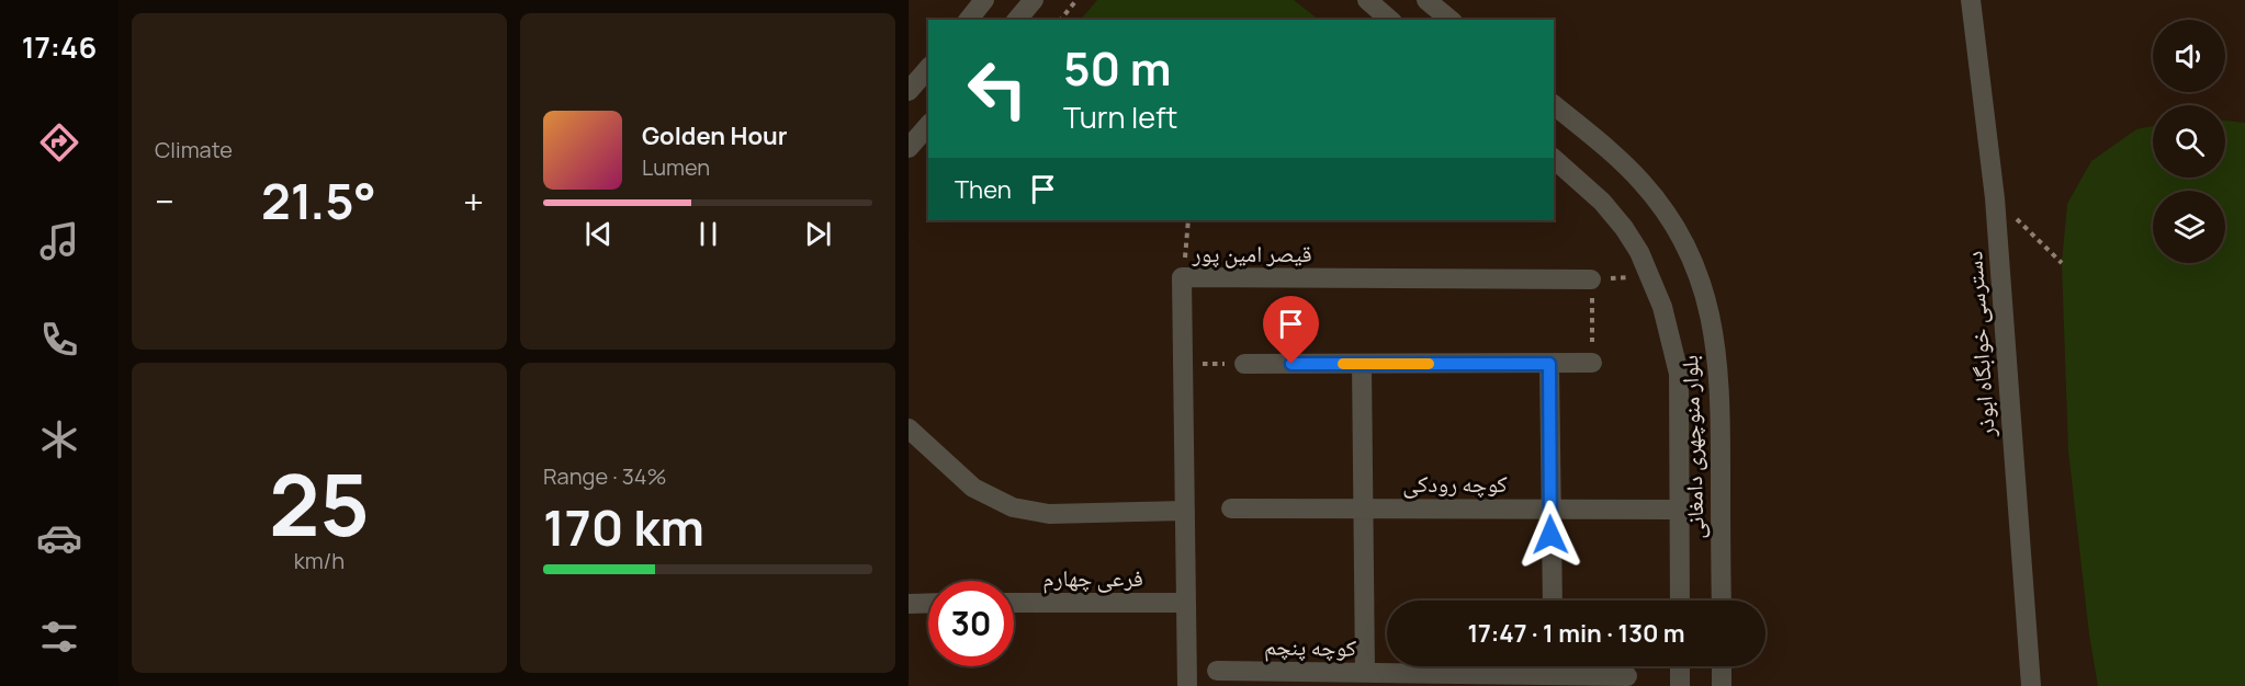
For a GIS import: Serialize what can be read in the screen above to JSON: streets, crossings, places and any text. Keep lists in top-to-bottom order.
{
  "streets": {
    "street": [
      "قیصر امین پور",
      "دسترسی خوابگاه ابوذر",
      "بلوار منوچهری دامغانی",
      "کوچه رودکی",
      "فرعی چهارم",
      "کوچه پنچم"
    ]
  },
  "crossings": [
    ["قیصر امین پور", "فرعی چهارم"],
    ["بلوار منوچهری دامغانی", "کوچه رودکی"]
  ],
  "page": {
    "tabs": "17:46",
    "tile": [
      "Climate",
      ["25", "km/h"],
      ["Range · 34%", "170 km"]
    ],
    "turn": ["50 m", "Turn left"],
    "song": ["Golden Hour", "Lumen"],
    "then": "Then",
    "heat": ["−", "21.5°", "+"],
    "limit": "30",
    "trip": "17:47 · 1 min · 130 m"
  }
}
